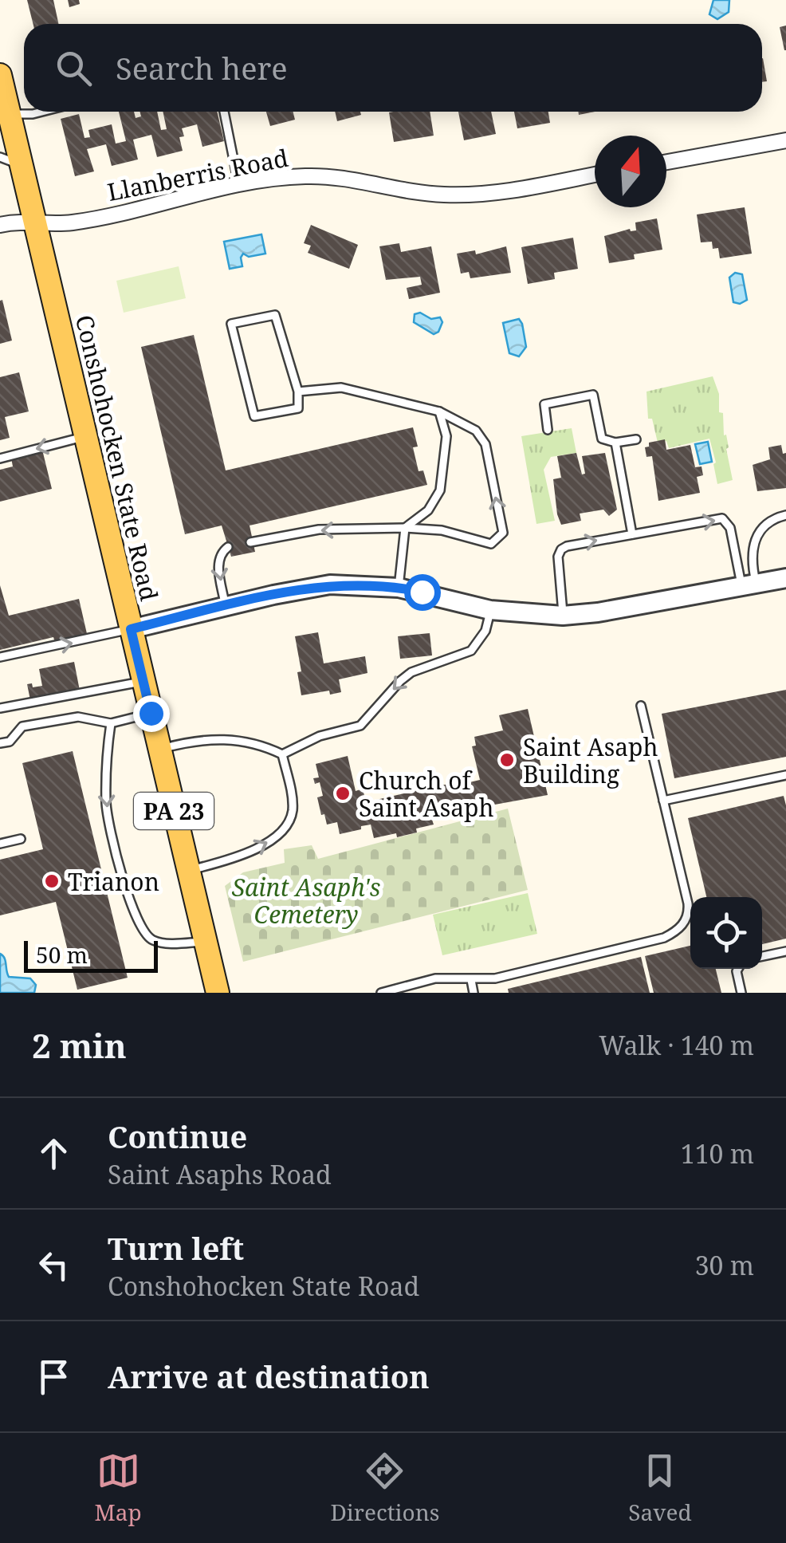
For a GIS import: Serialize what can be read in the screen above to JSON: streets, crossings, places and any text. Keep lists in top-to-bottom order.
{
  "streets": {
    "main road": ["Conshohocken State Road", "PA 23"],
    "street": ["Llanberris Road"]
  },
  "crossings": [
    ["Llanberris Road", "Conshohocken State Road"]
  ],
  "parks": ["Saint Asaph's Cemetery"],
  "places": ["Saint Asaph Building", "Church of Saint Asaph", "Trianon"],
  "scale_bar": "50 m",
  "north": "top",
  "page": {
    "search": "Search here",
    "scale": "50 m",
    "heading": ["2 min", "Walk · 140 m"],
    "list": [
      ["Continue", "Saint Asaphs Road", "110 m"],
      ["Turn left", "Conshohocken State Road", "30 m"],
      "Arrive at destination"
    ],
    "nav": ["Map", "Directions", "Saved"]
  }
}
